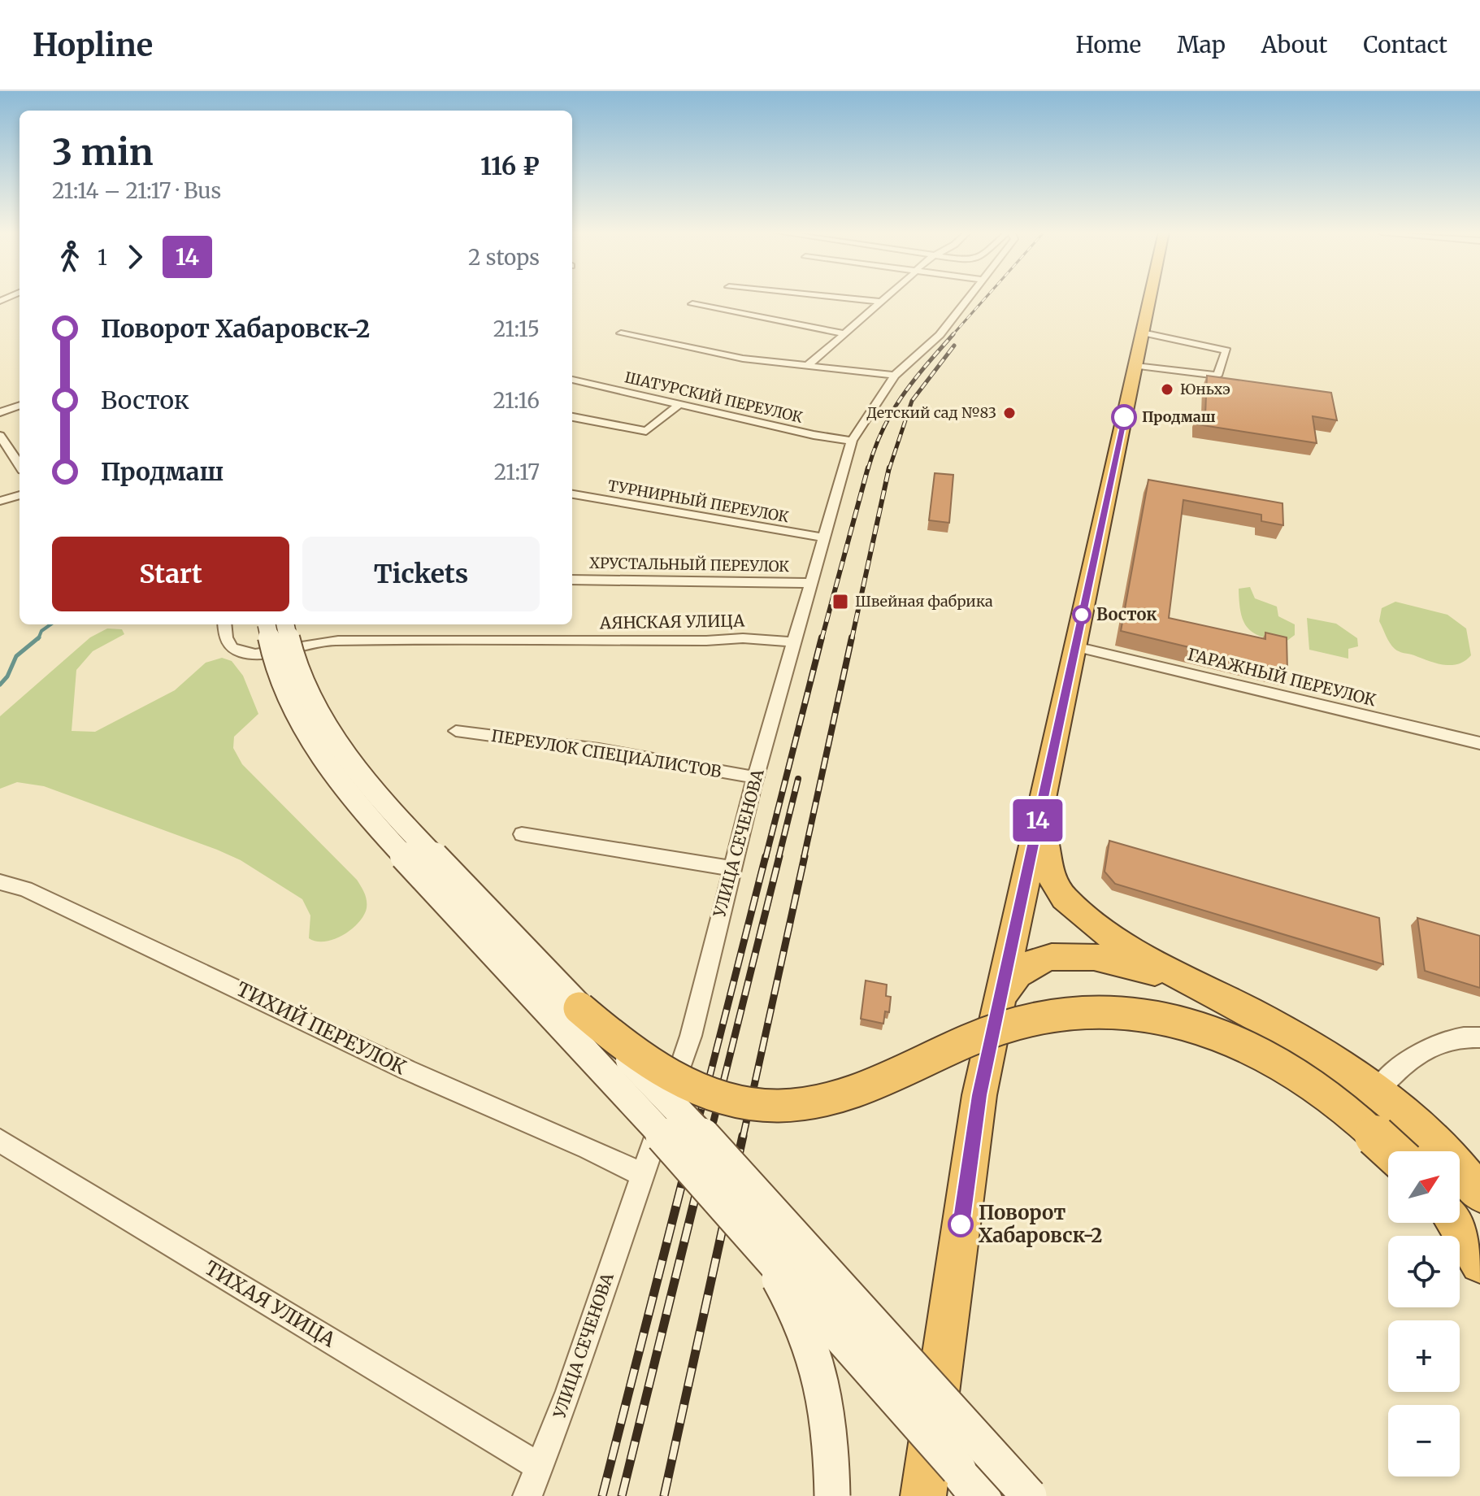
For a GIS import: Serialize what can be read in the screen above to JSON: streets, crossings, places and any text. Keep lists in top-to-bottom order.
{
  "streets": {
    "street": [
      "ШАТУРСКИЙ ПЕРЕУЛОК",
      "ТУРНИРНЫЙ ПЕРЕУЛОК",
      "ХРУСТАЛЬНЫЙ ПЕРЕУЛОК",
      "АЯНСКАЯ УЛИЦА",
      "ГАРАЖНЫЙ ПЕРЕУЛОК",
      "ПЕРЕУЛОК СПЕЦИАЛИСТОВ",
      "УЛИЦА СЕЧЕНОВА",
      "ТИХИЙ ПЕРЕУЛОК",
      "ТИХАЯ УЛИЦА"
    ]
  },
  "crossings": [
    ["ШАТУРСКИЙ ПЕРЕУЛОК", "УЛИЦА СЕЧЕНОВА"],
    ["ТУРНИРНЫЙ ПЕРЕУЛОК", "УЛИЦА СЕЧЕНОВА"],
    ["ХРУСТАЛЬНЫЙ ПЕРЕУЛОК", "УЛИЦА СЕЧЕНОВА"],
    ["АЯНСКАЯ УЛИЦА", "УЛИЦА СЕЧЕНОВА"],
    ["ПЕРЕУЛОК СПЕЦИАЛИСТОВ", "УЛИЦА СЕЧЕНОВА"],
    ["УЛИЦА СЕЧЕНОВА", "ТИХИЙ ПЕРЕУЛОК"],
    ["УЛИЦА СЕЧЕНОВА", "ТИХАЯ УЛИЦА"]
  ],
  "places": {
    "other": [
      "Юньхэ",
      "Детский сад №83",
      "Продмаш",
      "Восток",
      "Поворот Хабаровск-2"
    ],
    "transit": ["Швейная фабрика"]
  },
  "lines": ["bus line 14"],
  "north": "top right",
  "page": {
    "header": "Hopline",
    "nav": [
      "Home",
      "Map",
      "About",
      "Contact"
    ],
    "on_map": "14",
    "heading": ["3 min", "21:14 – 21:17 · Bus", "116 ₽"],
    "legs": ["1", "14", "2 stops"],
    "list": [
      {
        "name": "Поворот Хабаровск-2",
        "value": "21:15"
      },
      {
        "name": "Восток",
        "value": "21:16"
      },
      {
        "name": "Продмаш",
        "value": "21:17"
      }
    ],
    "buttons": ["Start", "Tickets"],
    "map_buttons": ["+", "−"]
  }
}
